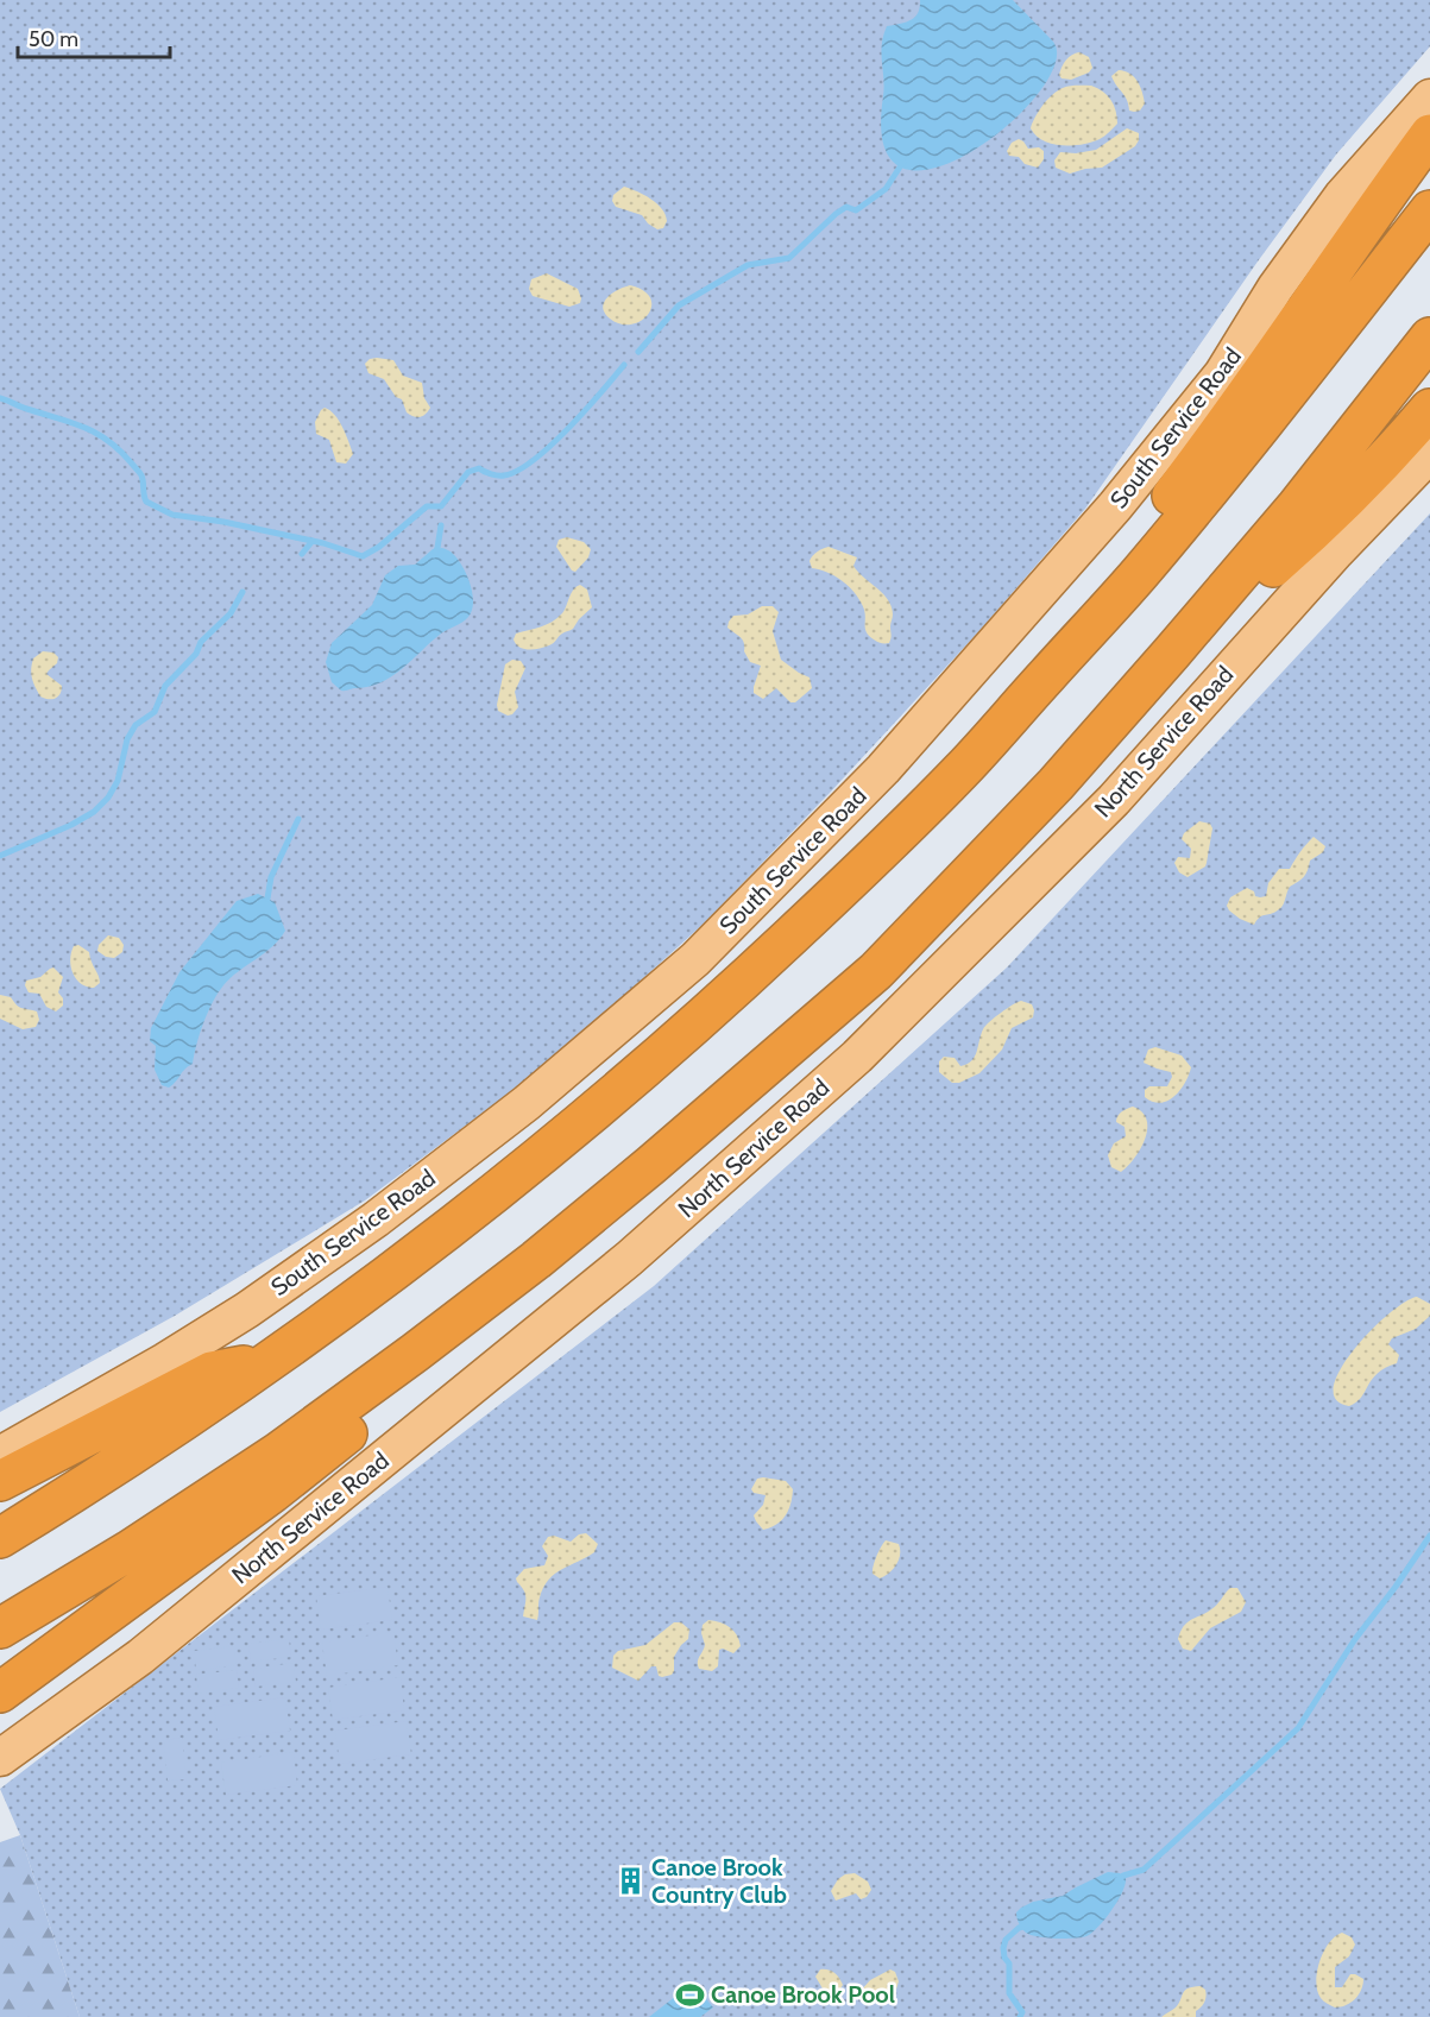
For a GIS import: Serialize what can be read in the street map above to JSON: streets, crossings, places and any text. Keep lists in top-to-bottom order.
{
  "streets": {
    "main road": ["South Service Road", "North Service Road"]
  },
  "places": {
    "building": ["Canoe Brook Country Club"],
    "sports": ["Canoe Brook Pool"]
  },
  "scale_bar": "50 m"
}
